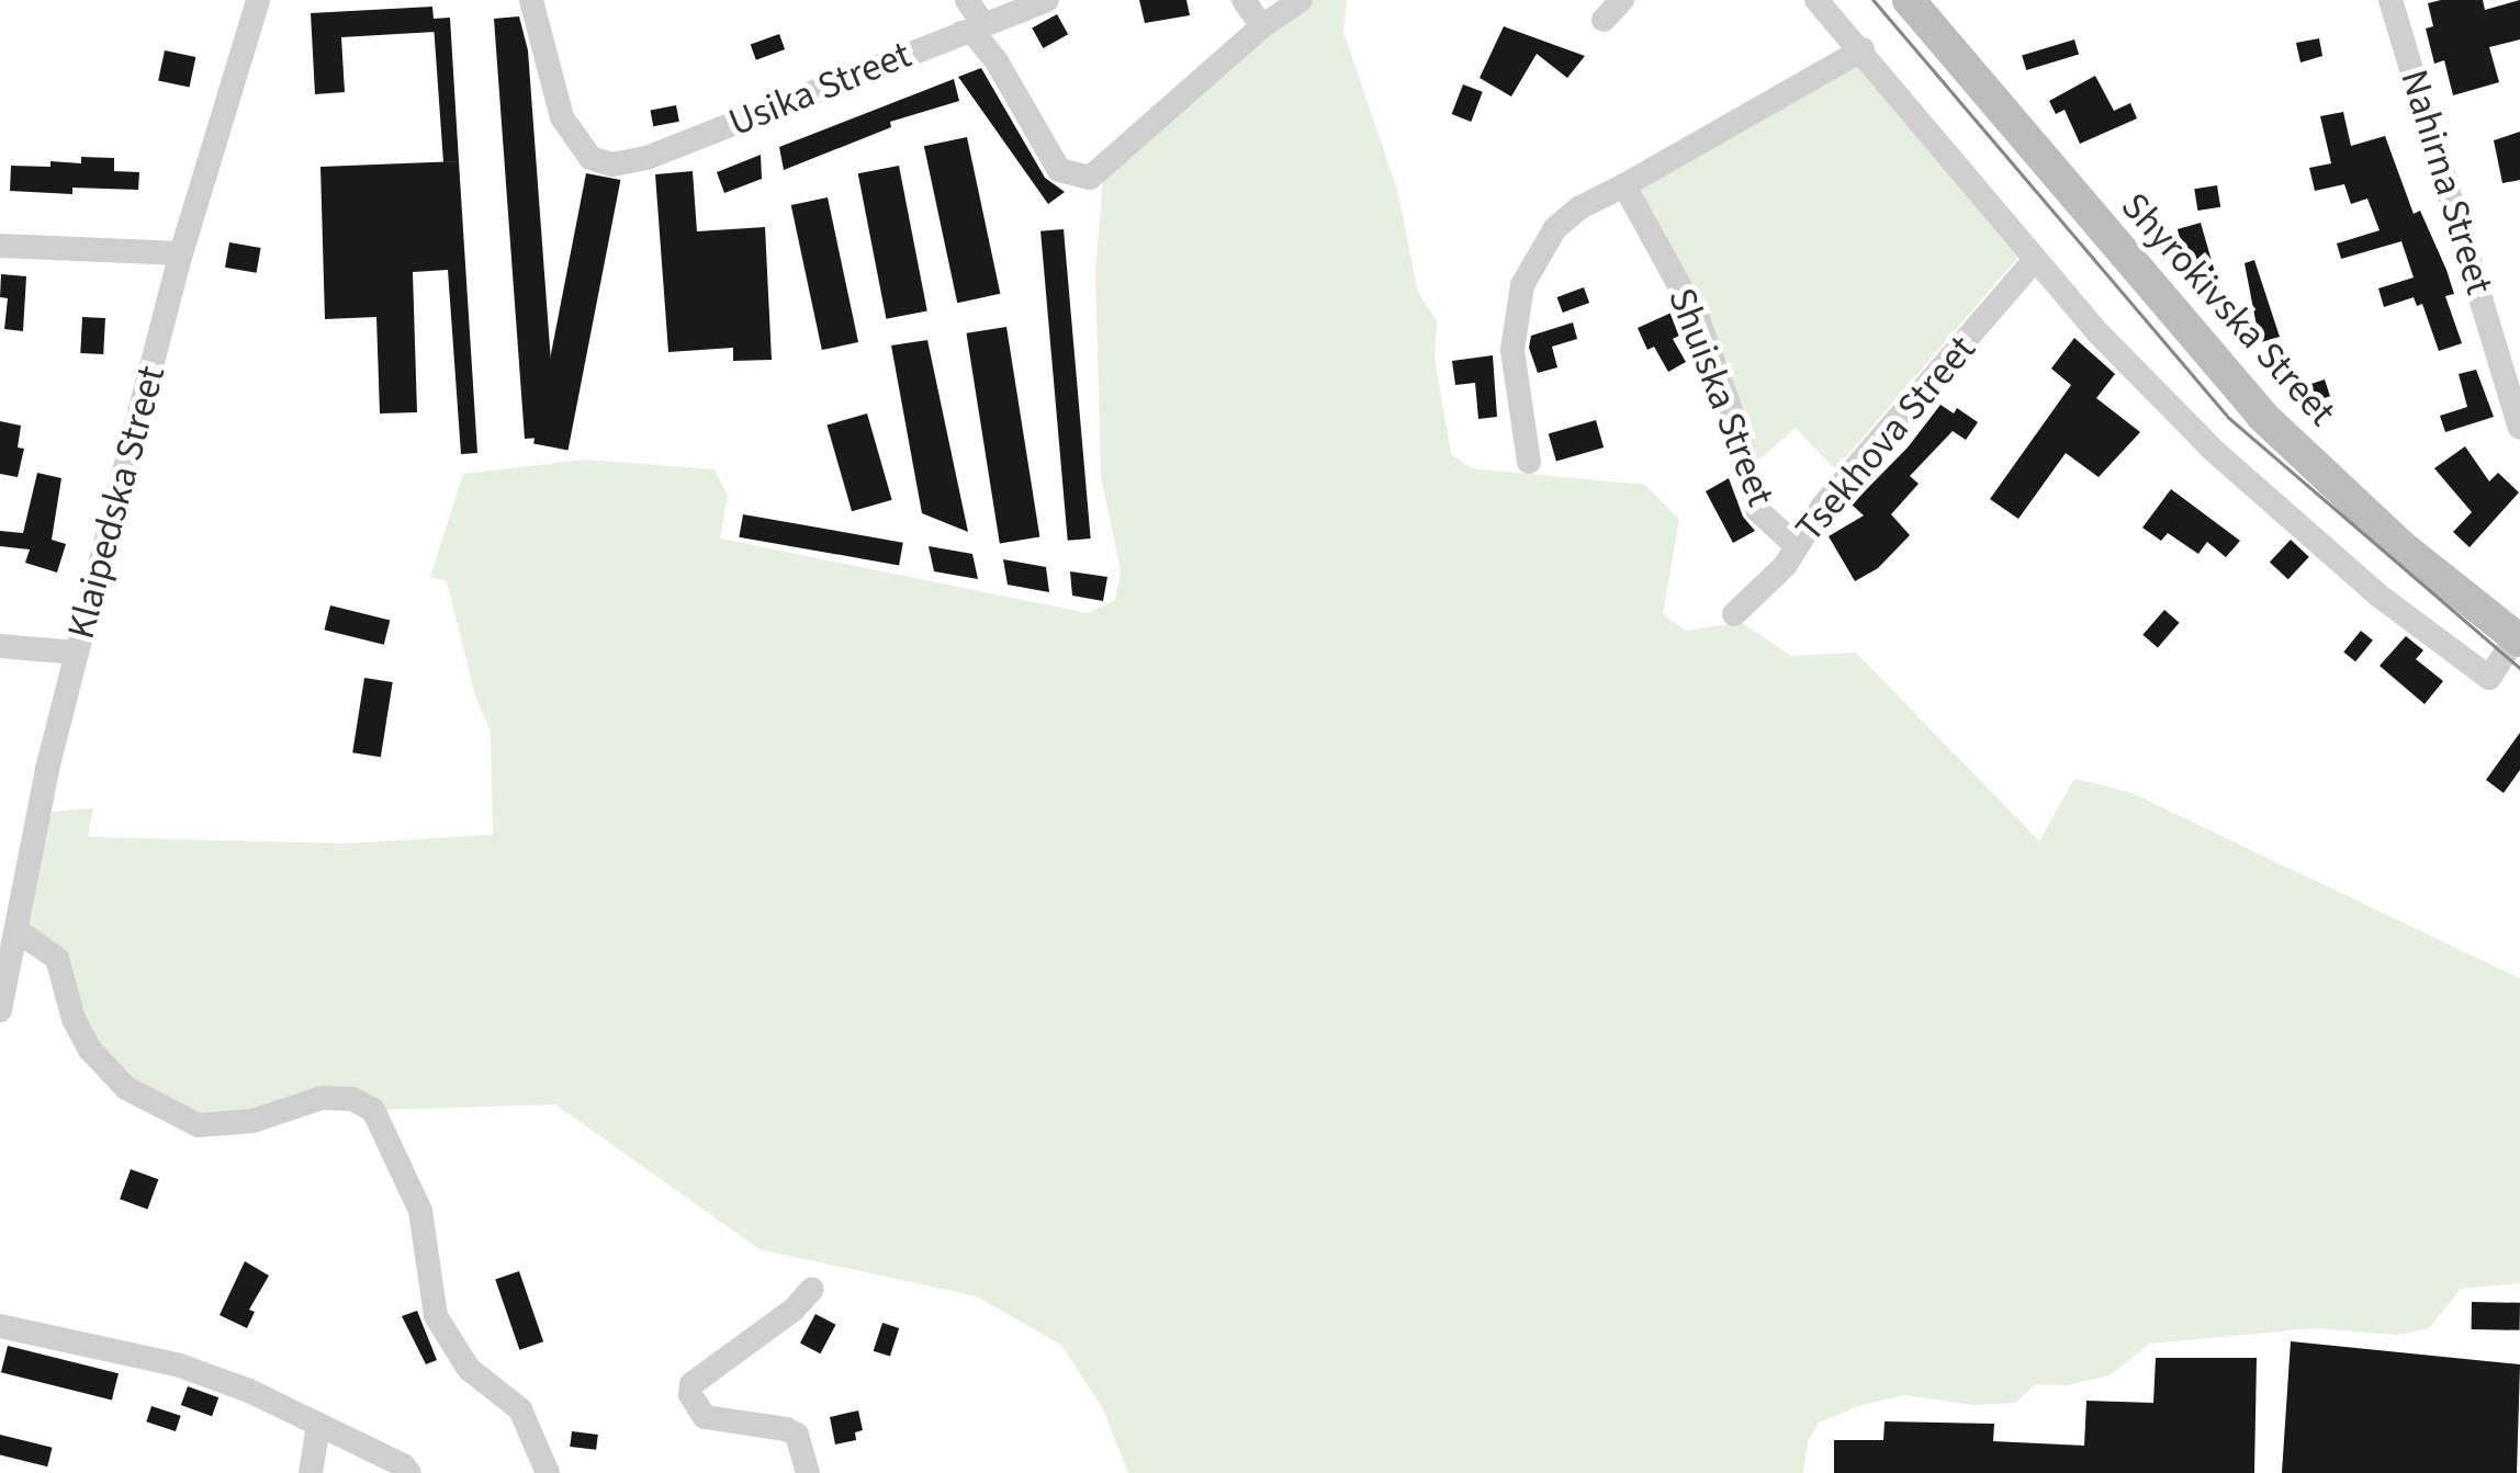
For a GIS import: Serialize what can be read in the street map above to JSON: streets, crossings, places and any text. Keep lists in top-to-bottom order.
{
  "streets": {
    "main road": ["Shyrokivska Street"],
    "street": [
      "Usika Street",
      "Nahirna Street",
      "Shuiska Street",
      "Tsekhova Street",
      "Klaipedska Street"
    ]
  },
  "crossings": [
    ["Shuiska Street", "Tsekhova Street"]
  ]
}
